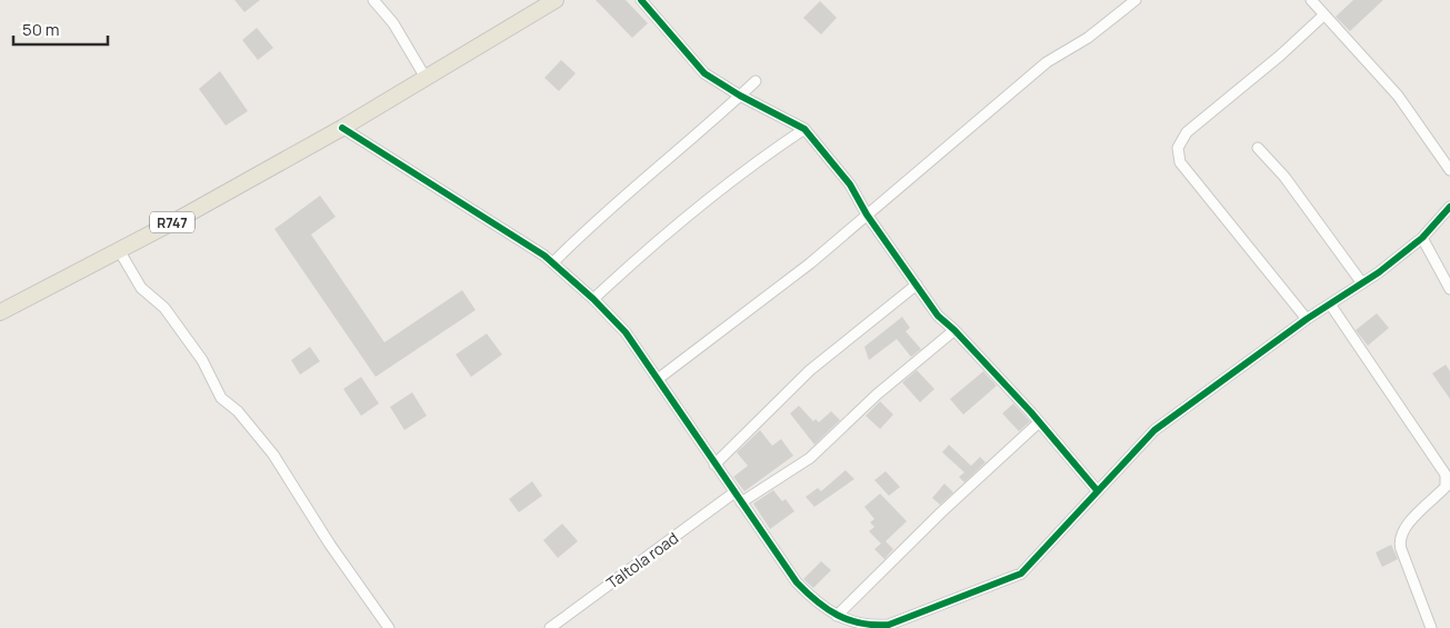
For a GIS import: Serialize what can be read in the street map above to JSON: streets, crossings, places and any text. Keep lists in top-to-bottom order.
{
  "streets": {
    "main road": ["R747"],
    "street": ["Taltola road"]
  },
  "scale_bar": "50 m"
}
